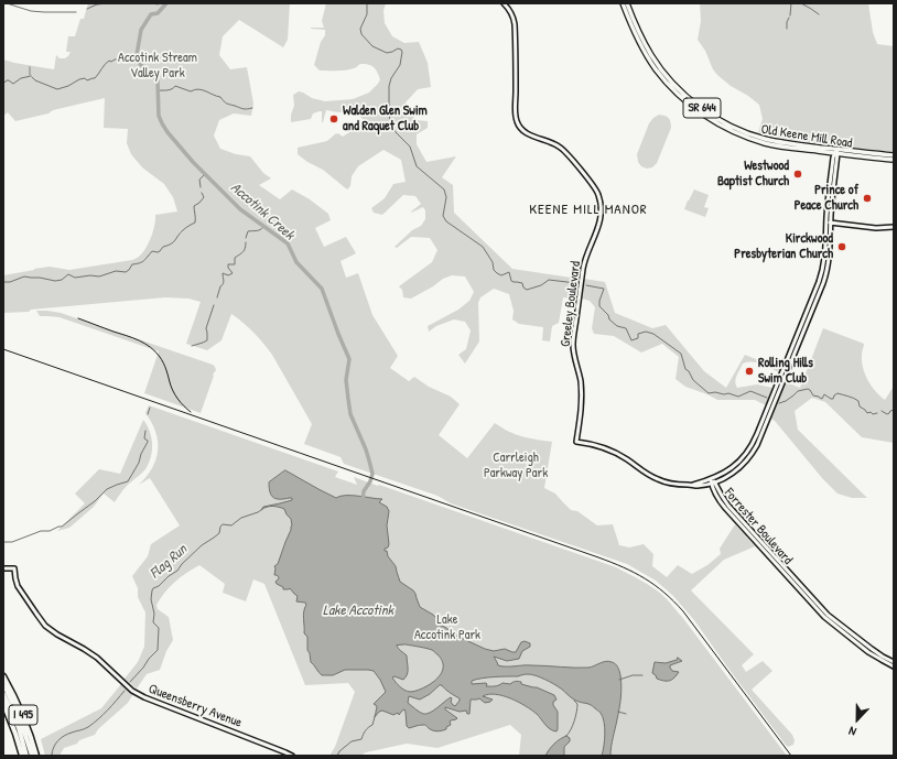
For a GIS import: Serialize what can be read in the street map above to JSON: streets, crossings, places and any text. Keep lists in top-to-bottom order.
{
  "streets": {
    "highway": ["I 495"],
    "main road": ["SR 644", "Old Keene Mill Road"],
    "street": ["Greeley Boulevard", "Forrester Boulevard", "Queensberry Avenue"]
  },
  "crossings": [
    ["Greeley Boulevard", "Forrester Boulevard"]
  ],
  "districts": ["KEENE MILL MANOR"],
  "water": ["Accotink Creek", "Flag Run", "Lake Accotink"],
  "parks": ["Accotink Stream Valley Park", "Carrleigh Parkway Park", "Lake Accotink Park"],
  "places": [
    "Walden Glen Swim and Raquet Club",
    "Westwood Baptist Church",
    "Prince of Peace Church",
    "Kirckwood Presbyterian Church",
    "Rolling Hills Swim Club"
  ],
  "north": "bottom"
}
